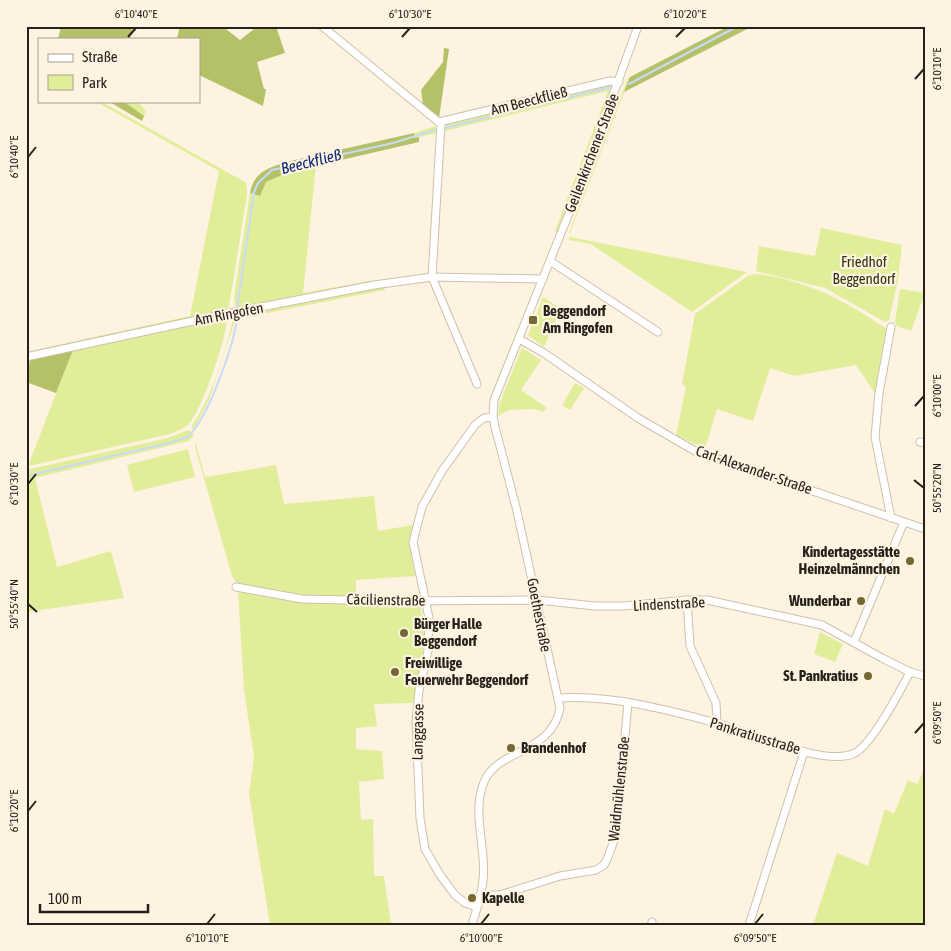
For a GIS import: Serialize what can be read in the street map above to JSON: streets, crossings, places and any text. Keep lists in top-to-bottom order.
{
  "streets": {
    "street": [
      "Am Beeckfließ",
      "Geilenkirchener Straße",
      "Am Ringofen",
      "Carl-Alexander-Straße",
      "Cäcilienstraße",
      "Lindenstraße",
      "Goethestraße",
      "Langgasse",
      "Pankratiusstraße",
      "Waidmühlenstraße"
    ]
  },
  "crossings": [
    ["Am Beeckfließ", "Geilenkirchener Straße"],
    ["Geilenkirchener Straße", "Am Ringofen"],
    ["Geilenkirchener Straße", "Goethestraße"],
    ["Am Ringofen", "Goethestraße"],
    ["Carl-Alexander-Straße", "Goethestraße"],
    ["Cäcilienstraße", "Lindenstraße"],
    ["Cäcilienstraße", "Goethestraße"],
    ["Cäcilienstraße", "Langgasse"],
    ["Lindenstraße", "Goethestraße"],
    ["Lindenstraße", "Pankratiusstraße"],
    ["Goethestraße", "Langgasse"],
    ["Goethestraße", "Pankratiusstraße"],
    ["Goethestraße", "Waidmühlenstraße"],
    ["Pankratiusstraße", "Waidmühlenstraße"]
  ],
  "water": ["Beeckfließ"],
  "parks": ["Friedhof Beggendorf"],
  "places": {
    "transit": ["Beggendorf Am Ringofen"],
    "other": [
      "Kindertagesstätte Heinzelmännchen",
      "Wunderbar",
      "Bürger Halle Beggendorf",
      "Freiwillige Feuerwehr Beggendorf",
      "St. Pankratius",
      "Brandenhof",
      "Kapelle"
    ]
  },
  "legend": ["Straße", "Park"],
  "scale_bar": "100 m",
  "coordinates": [
    "6°10'40\"E",
    "6°10'30\"E",
    "6°10'20\"E",
    "6°10'10\"E",
    "6°10'00\"E",
    "50°55'20\"N",
    "50°55'40\"N",
    "6°09'50\"E"
  ]
}
